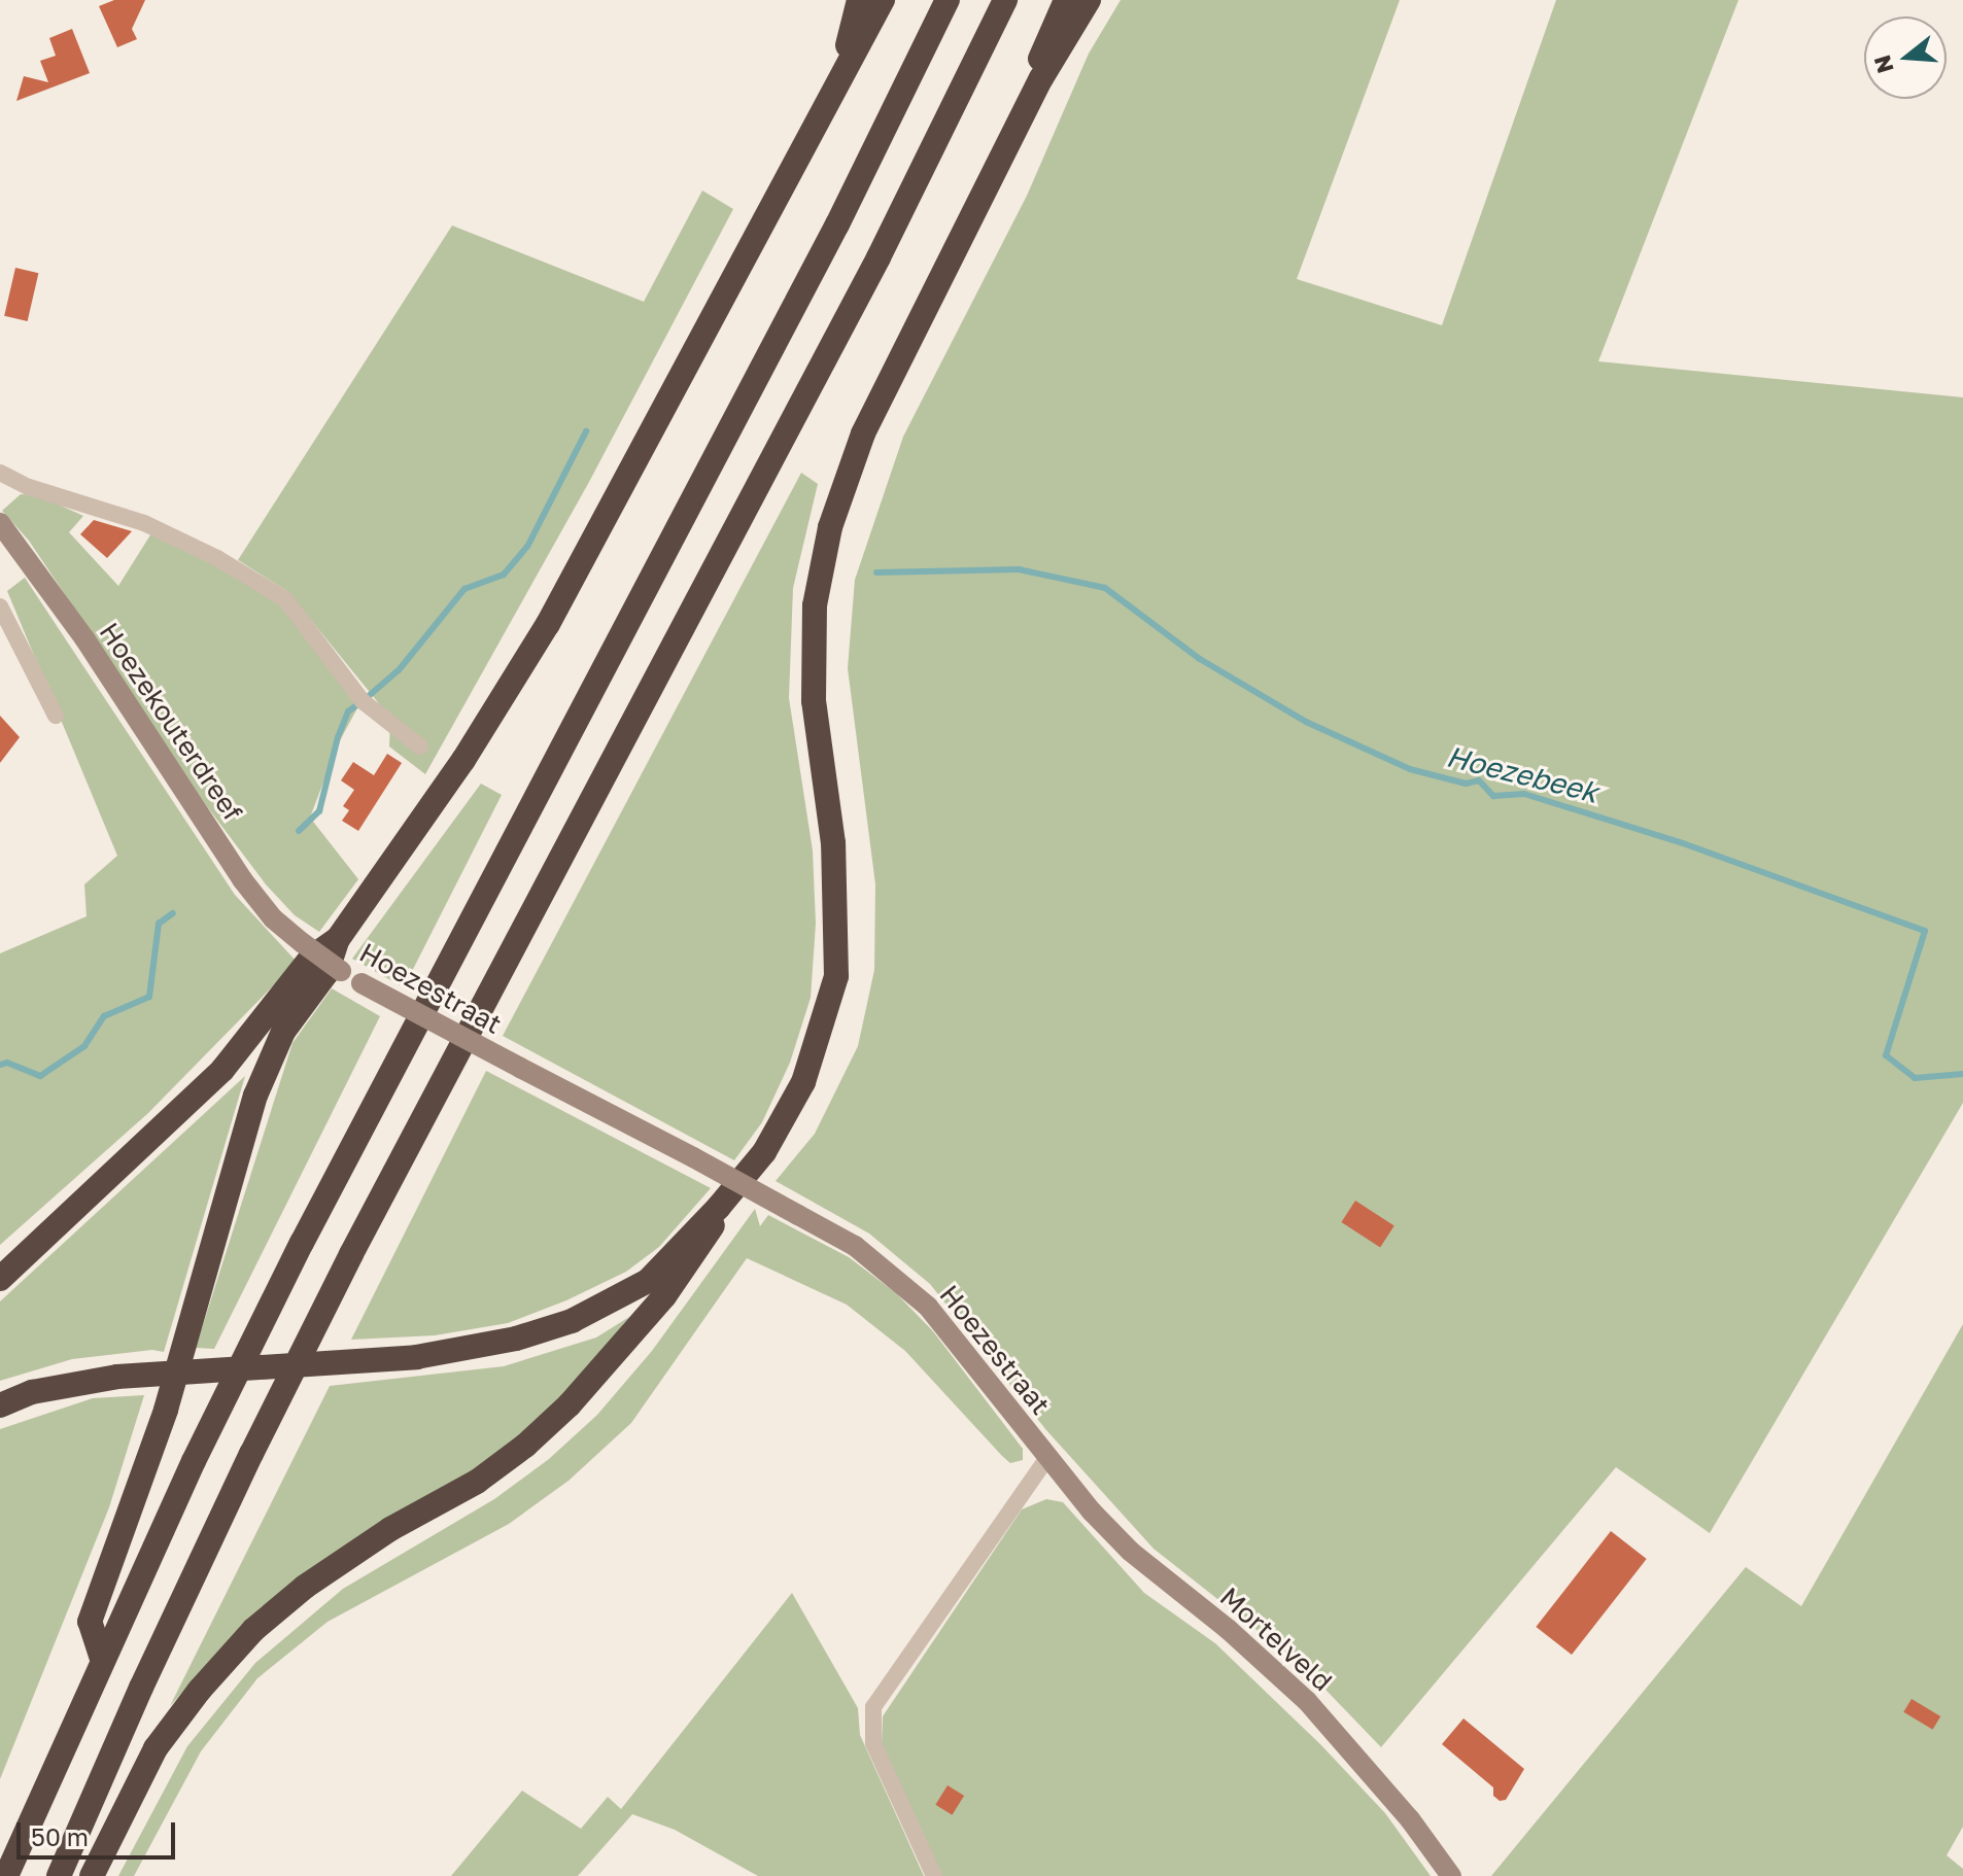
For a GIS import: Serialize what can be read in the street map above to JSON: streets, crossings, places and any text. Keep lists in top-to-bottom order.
{
  "streets": {
    "street": ["Hoezekouterdreef", "Hoezestraat", "Mortelveld"]
  },
  "crossings": [
    ["Hoezekouterdreef", "Hoezestraat"],
    ["Hoezestraat", "Mortelveld"]
  ],
  "water": ["Hoezebeek"],
  "scale_bar": "50 m",
  "north": "left"
}
